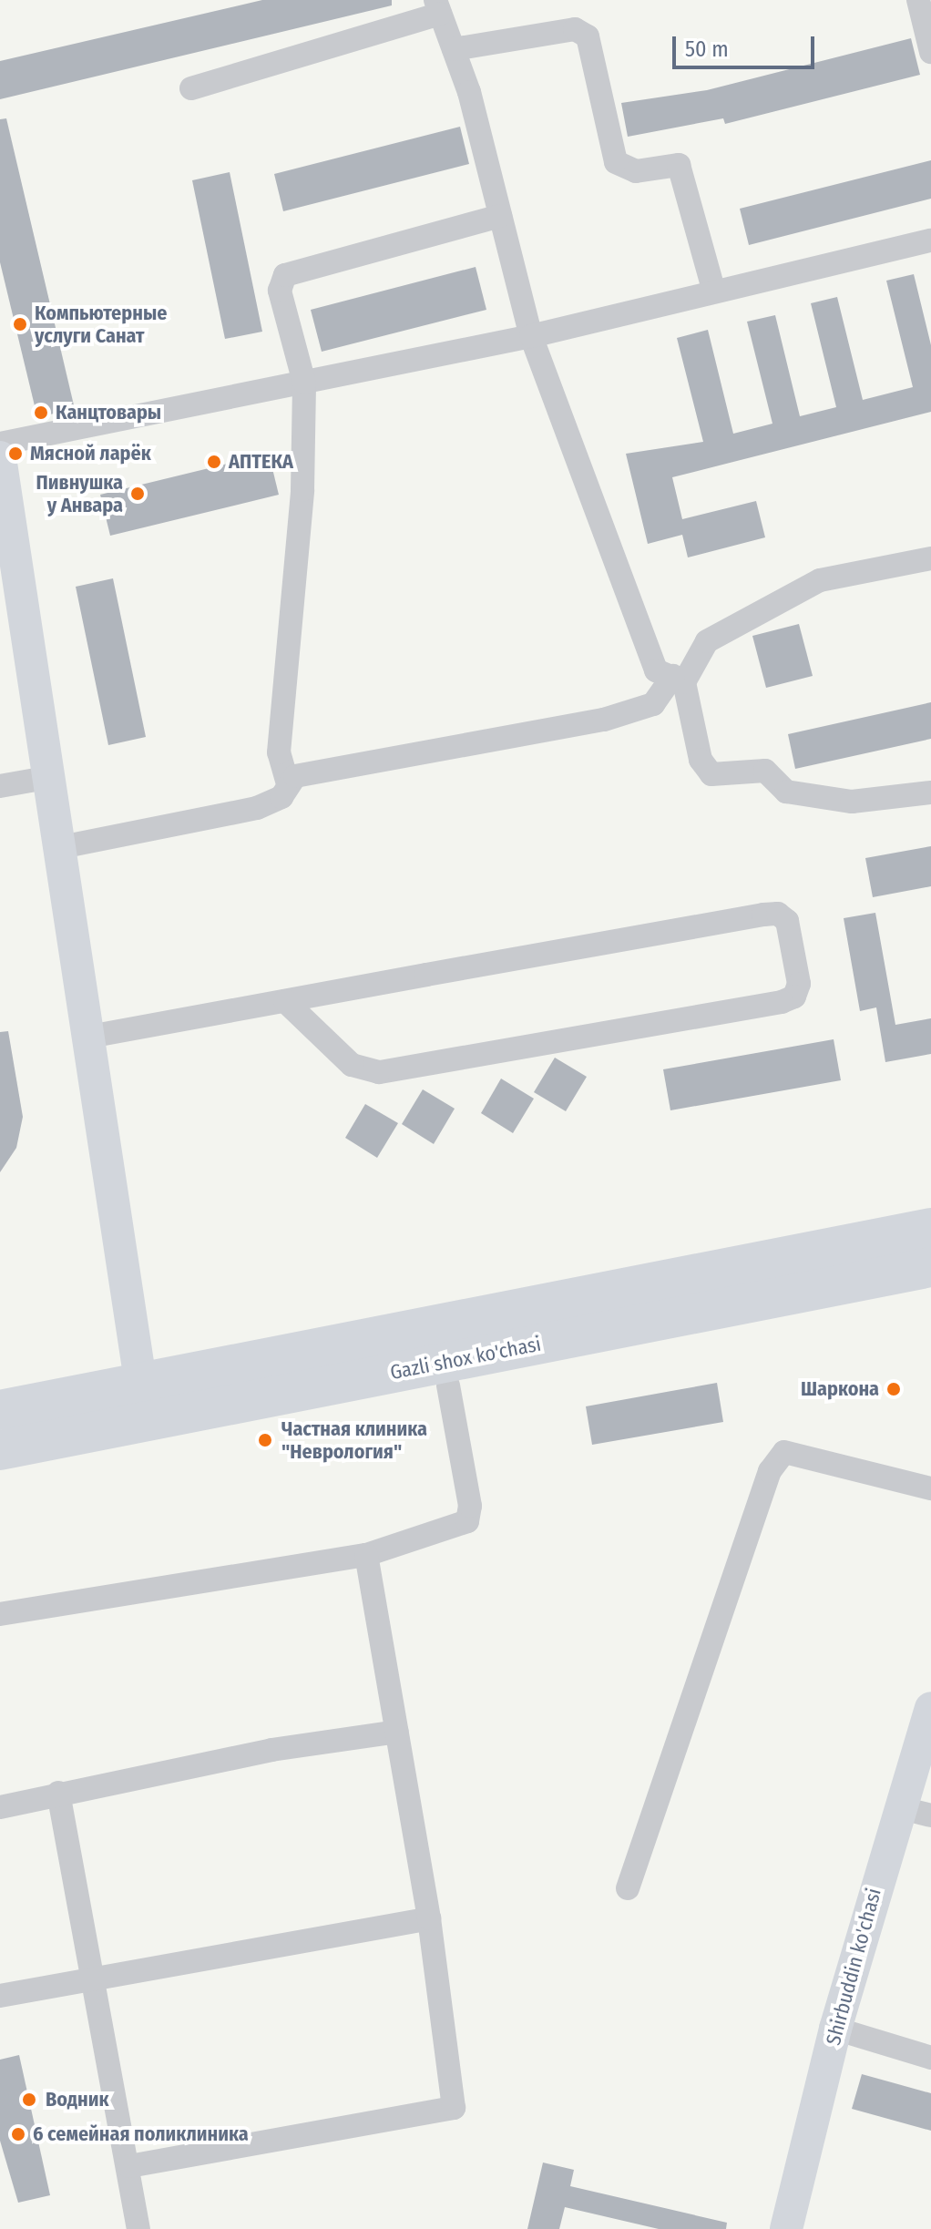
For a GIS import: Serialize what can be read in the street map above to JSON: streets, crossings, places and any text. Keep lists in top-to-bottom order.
{
  "streets": {
    "highway": ["Gazli shox ko'chasi"],
    "street": ["Shirbuddin ko'chasi"]
  },
  "places": [
    "Компьютерные услуги Санат",
    "Канцтовары",
    "Мясной ларёк",
    "АПТЕКА",
    "Пивнушка у Анвара",
    "Шаркона",
    "Частная клиника \"Неврология\"",
    "Водник",
    "6 семейная поликлиника"
  ],
  "scale_bar": "50 m"
}
